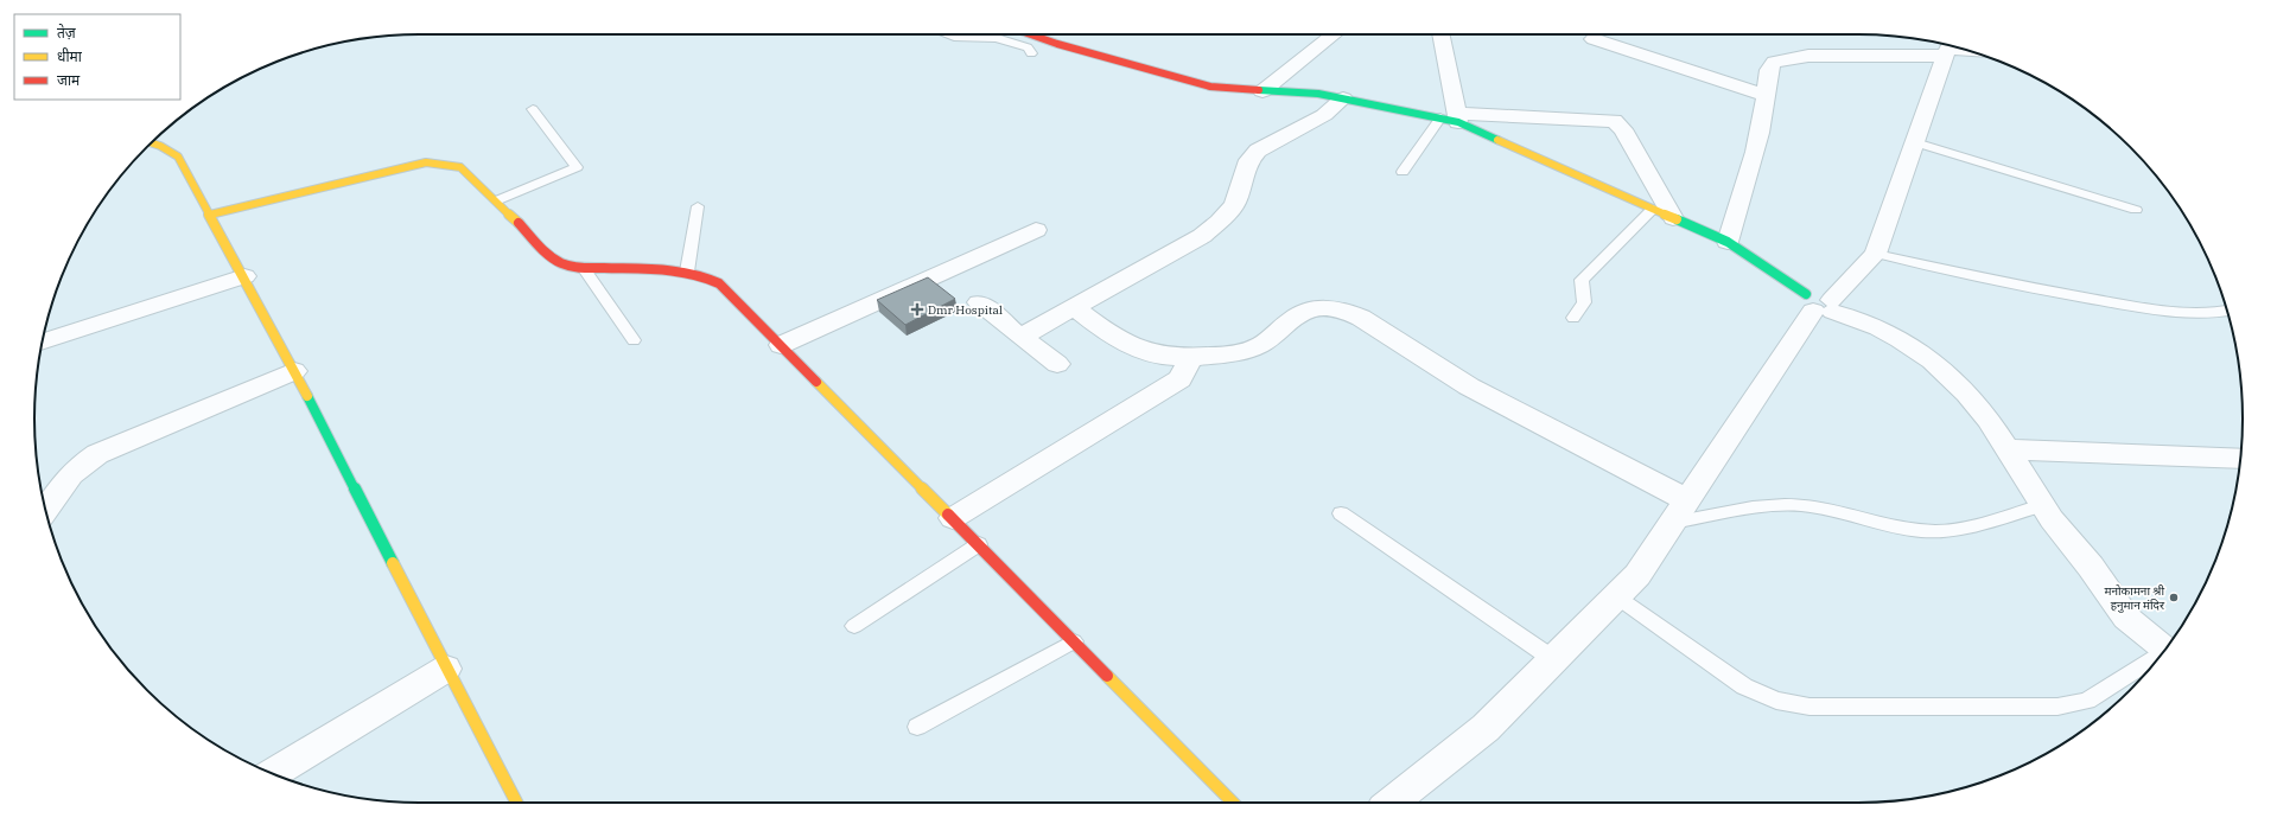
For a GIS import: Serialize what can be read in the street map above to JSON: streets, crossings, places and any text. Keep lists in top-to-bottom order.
{
  "places": {
    "health": ["Dmr Hospital"],
    "other": ["मनोकामना श्री हनुमान मंदिर"]
  },
  "legend": ["तेज़", "धीमा", "जाम"]
}
